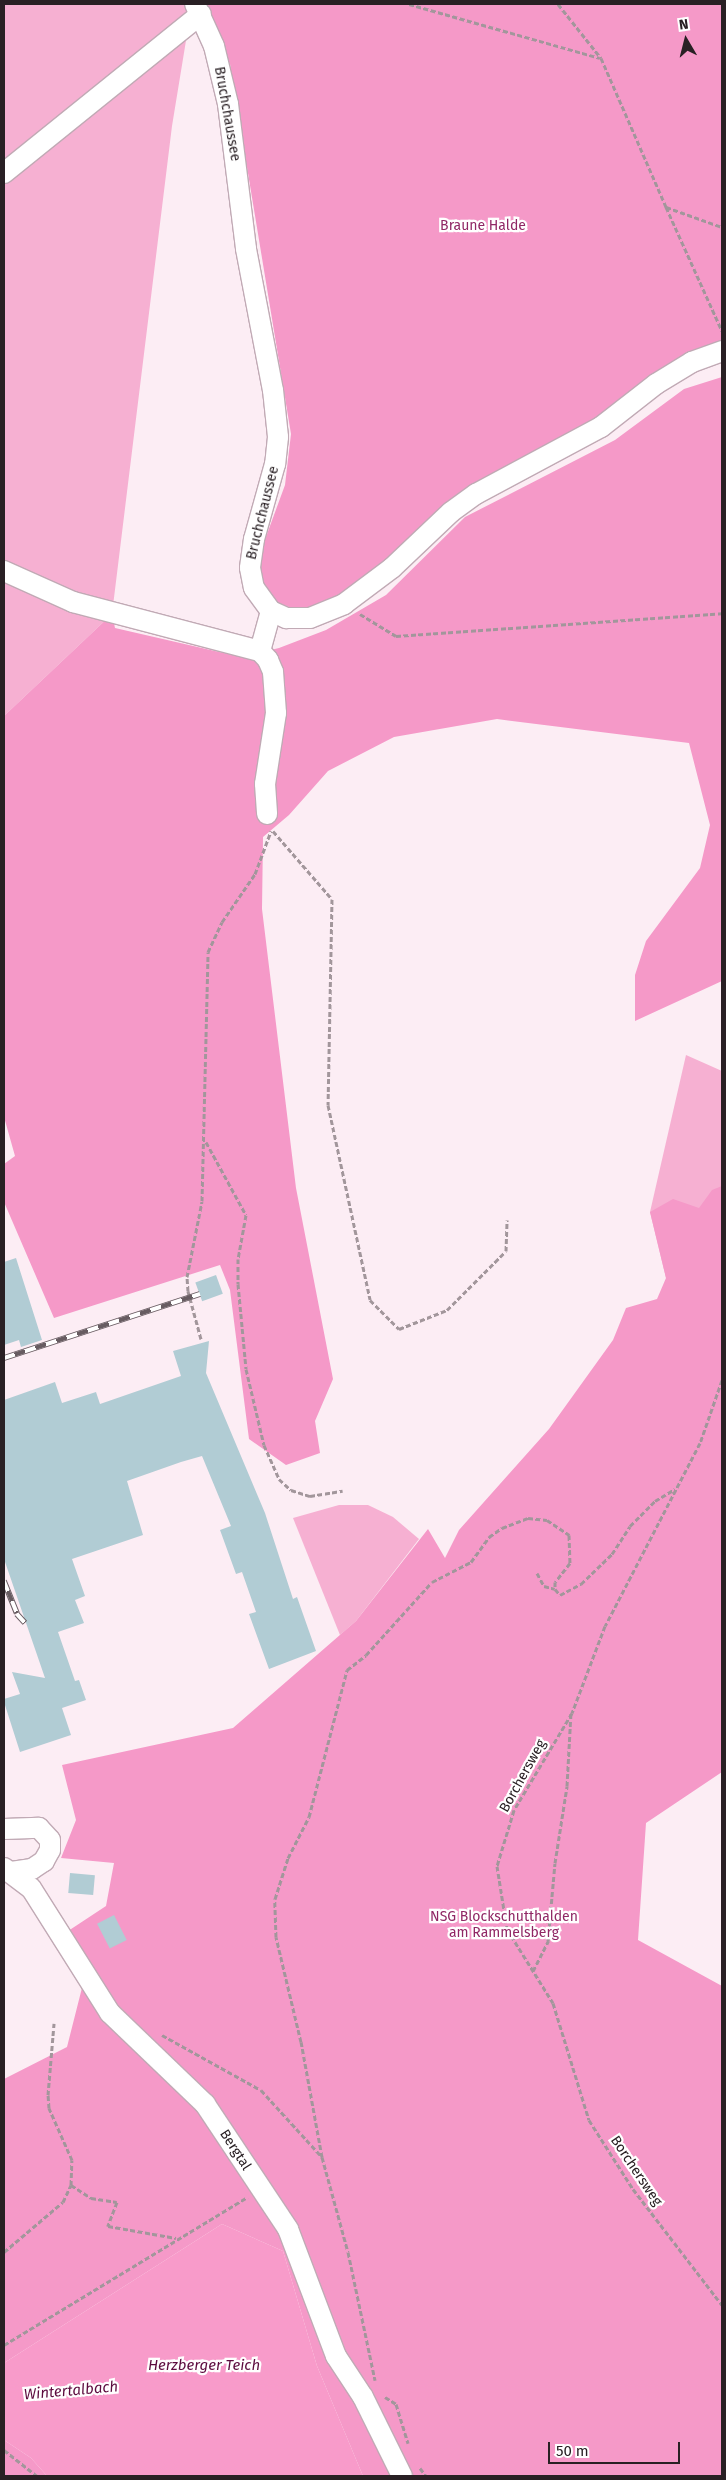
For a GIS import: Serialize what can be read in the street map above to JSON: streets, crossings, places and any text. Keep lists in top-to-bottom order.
{
  "streets": {
    "lane": ["Bruchchaussee", "Bergtal"],
    "path": ["Borchersweg"]
  },
  "water": ["Herzberger Teich", "Wintertalbach"],
  "parks": ["Braune Halde", "NSG Blockschutthalden am Rammelsberg"],
  "scale_bar": "50 m",
  "north": "top"
}
